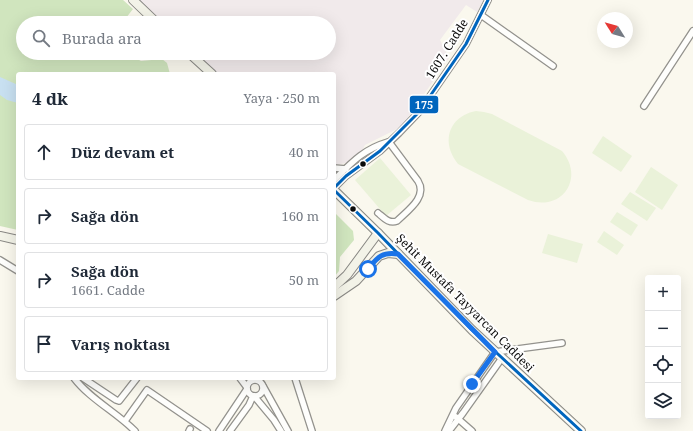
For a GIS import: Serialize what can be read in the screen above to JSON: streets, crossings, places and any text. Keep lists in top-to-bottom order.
{
  "streets": {
    "main road": ["Şehit Mustafa Tayyarcan Caddesi"],
    "street": ["1607. Cadde"]
  },
  "lines": ["transit line 175"],
  "north": "top left",
  "page": {
    "search": "Burada ara",
    "heading": ["4 dk", "Yaya · 250 m"],
    "list": [
      ["Düz devam et", "40 m"],
      ["Sağa dön", "160 m"],
      ["Sağa dön", "1661. Cadde", "50 m"],
      "Varış noktası"
    ],
    "map_buttons": ["+", "−"]
  }
}
